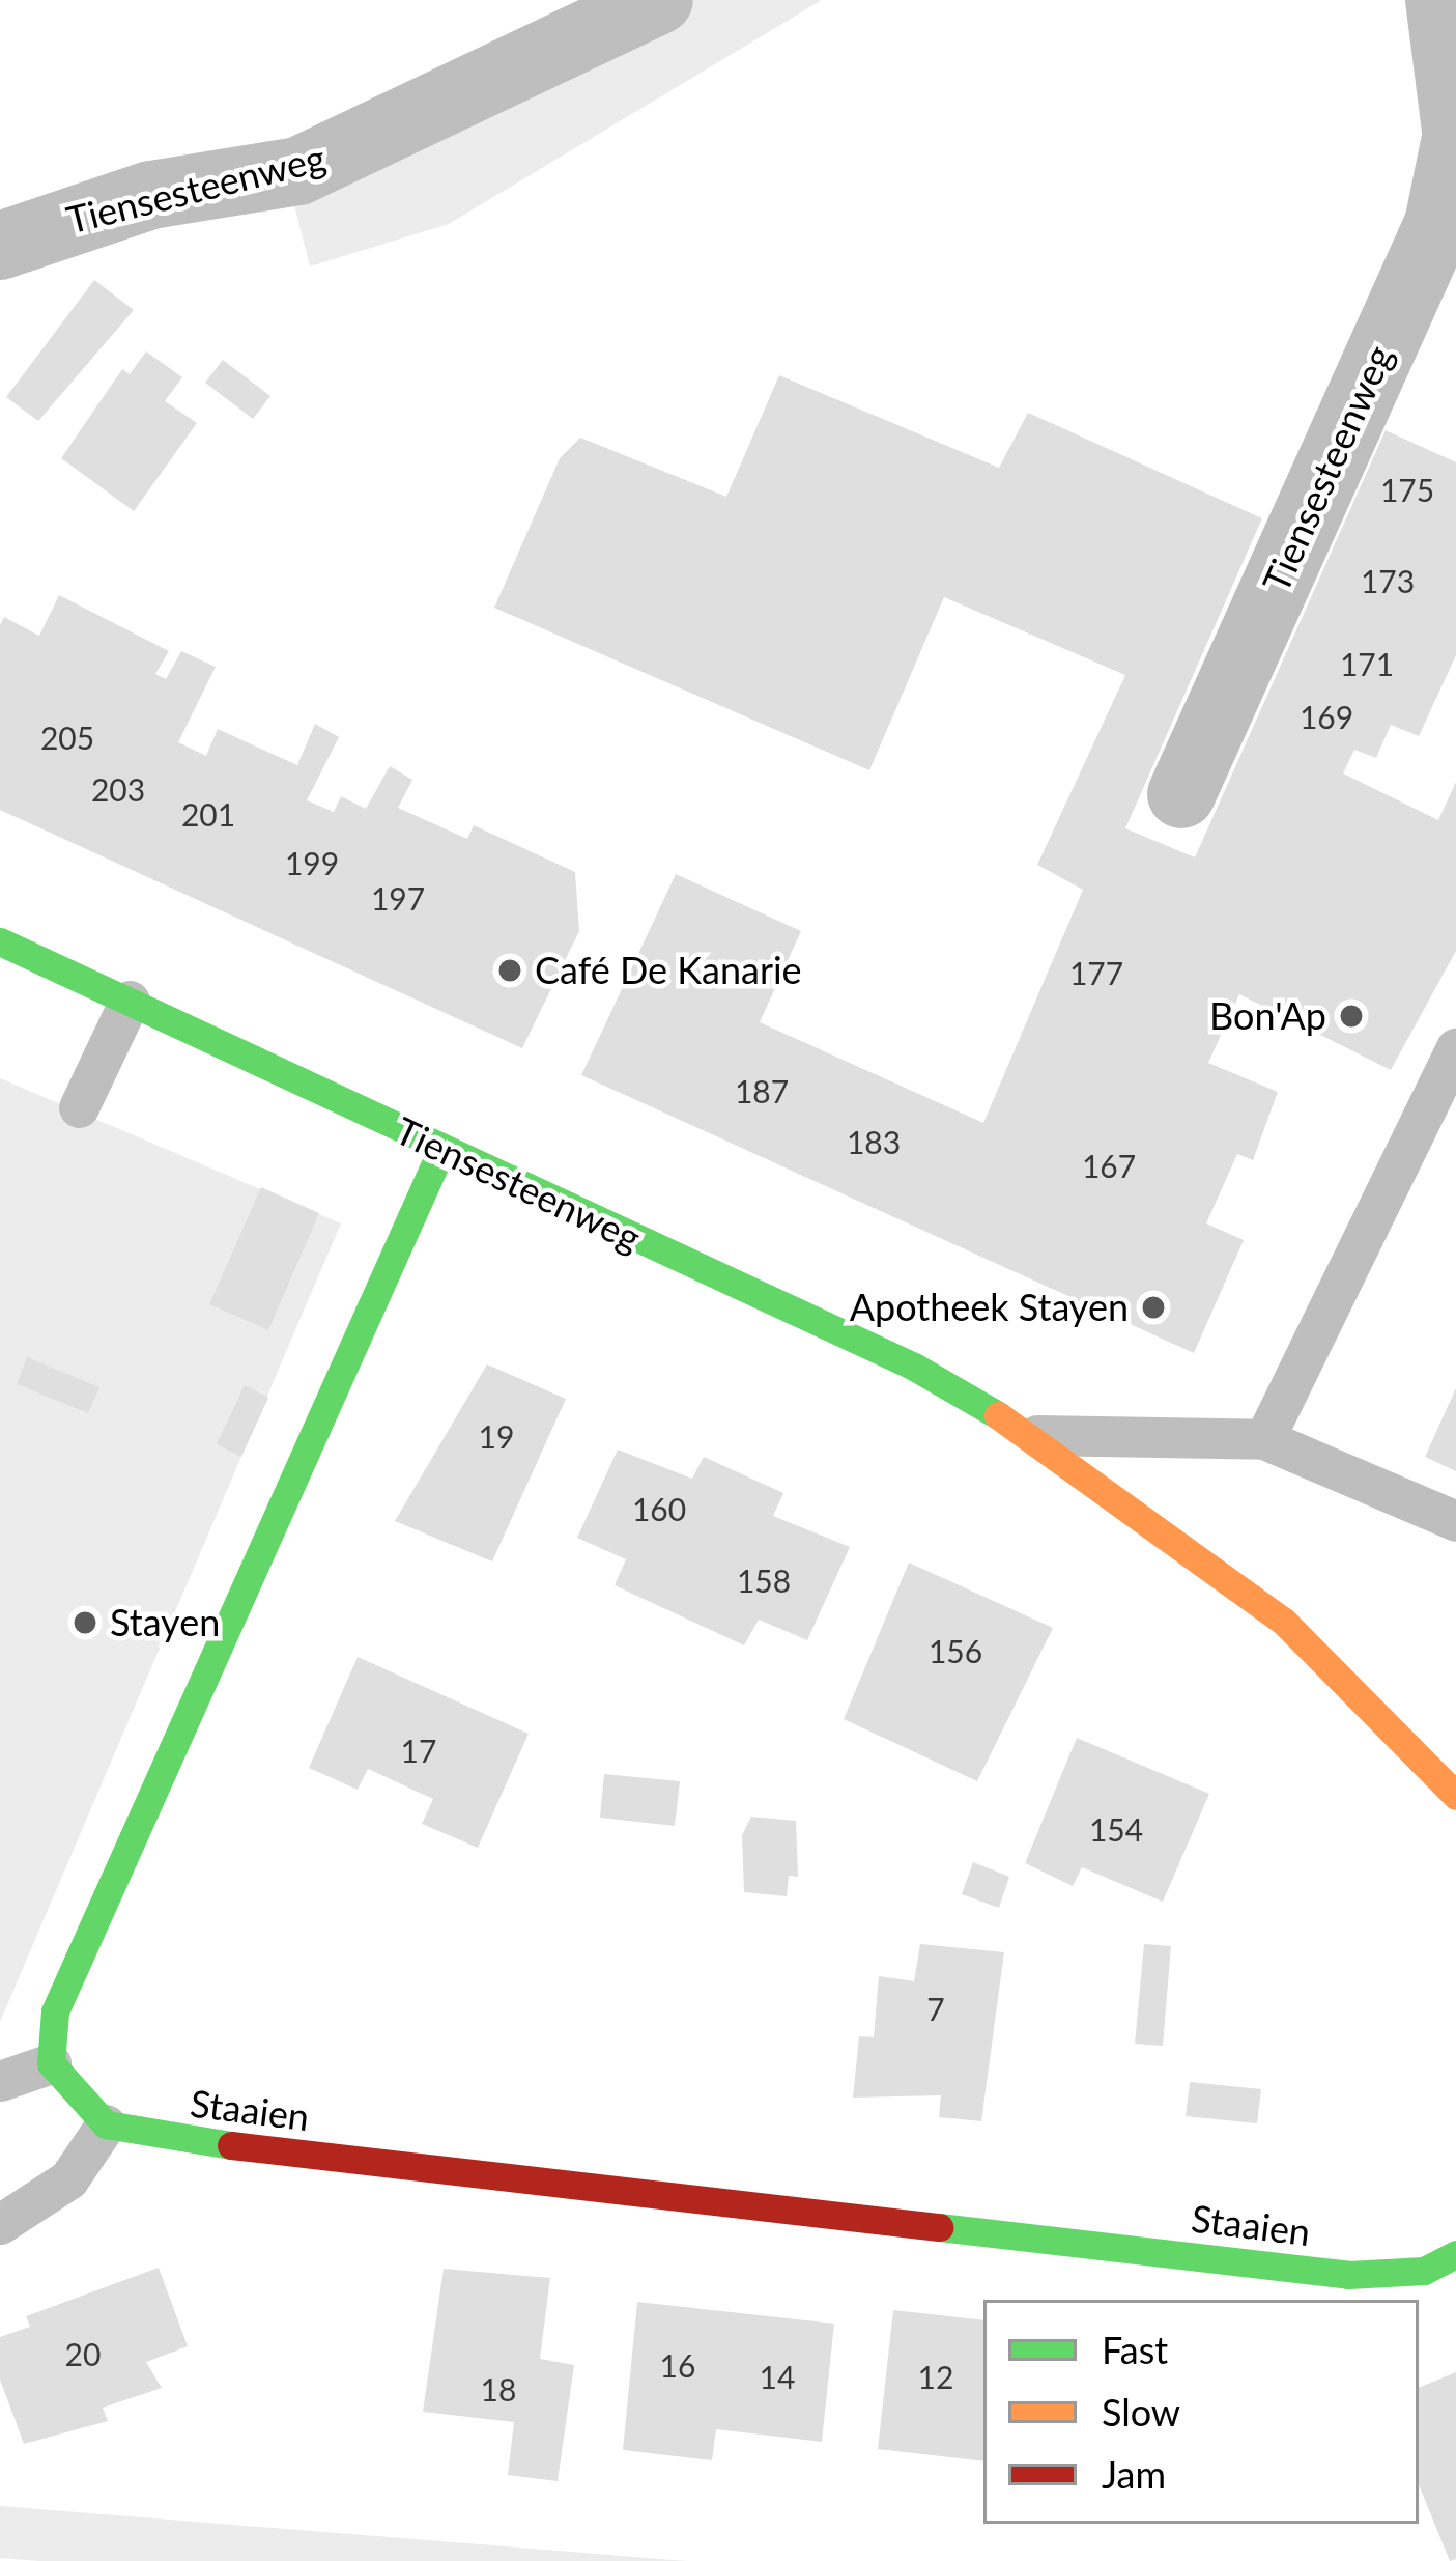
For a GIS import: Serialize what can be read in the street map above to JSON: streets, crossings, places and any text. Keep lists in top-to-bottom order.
{
  "streets": {
    "street": ["Tiensesteenweg", "Staaien"]
  },
  "places": [
    "Café De Kanarie",
    "Bon'Ap",
    "Apotheek Stayen",
    "Stayen"
  ],
  "house_numbers": [
    "175",
    "173",
    "171",
    "169",
    "205",
    "203",
    "201",
    "199",
    "197",
    "177",
    "187",
    "183",
    "167",
    "19",
    "160",
    "158",
    "156",
    "17",
    "154",
    "7",
    "20",
    "16",
    "14",
    "12",
    "18"
  ],
  "legend": ["Fast", "Slow", "Jam"]
}
